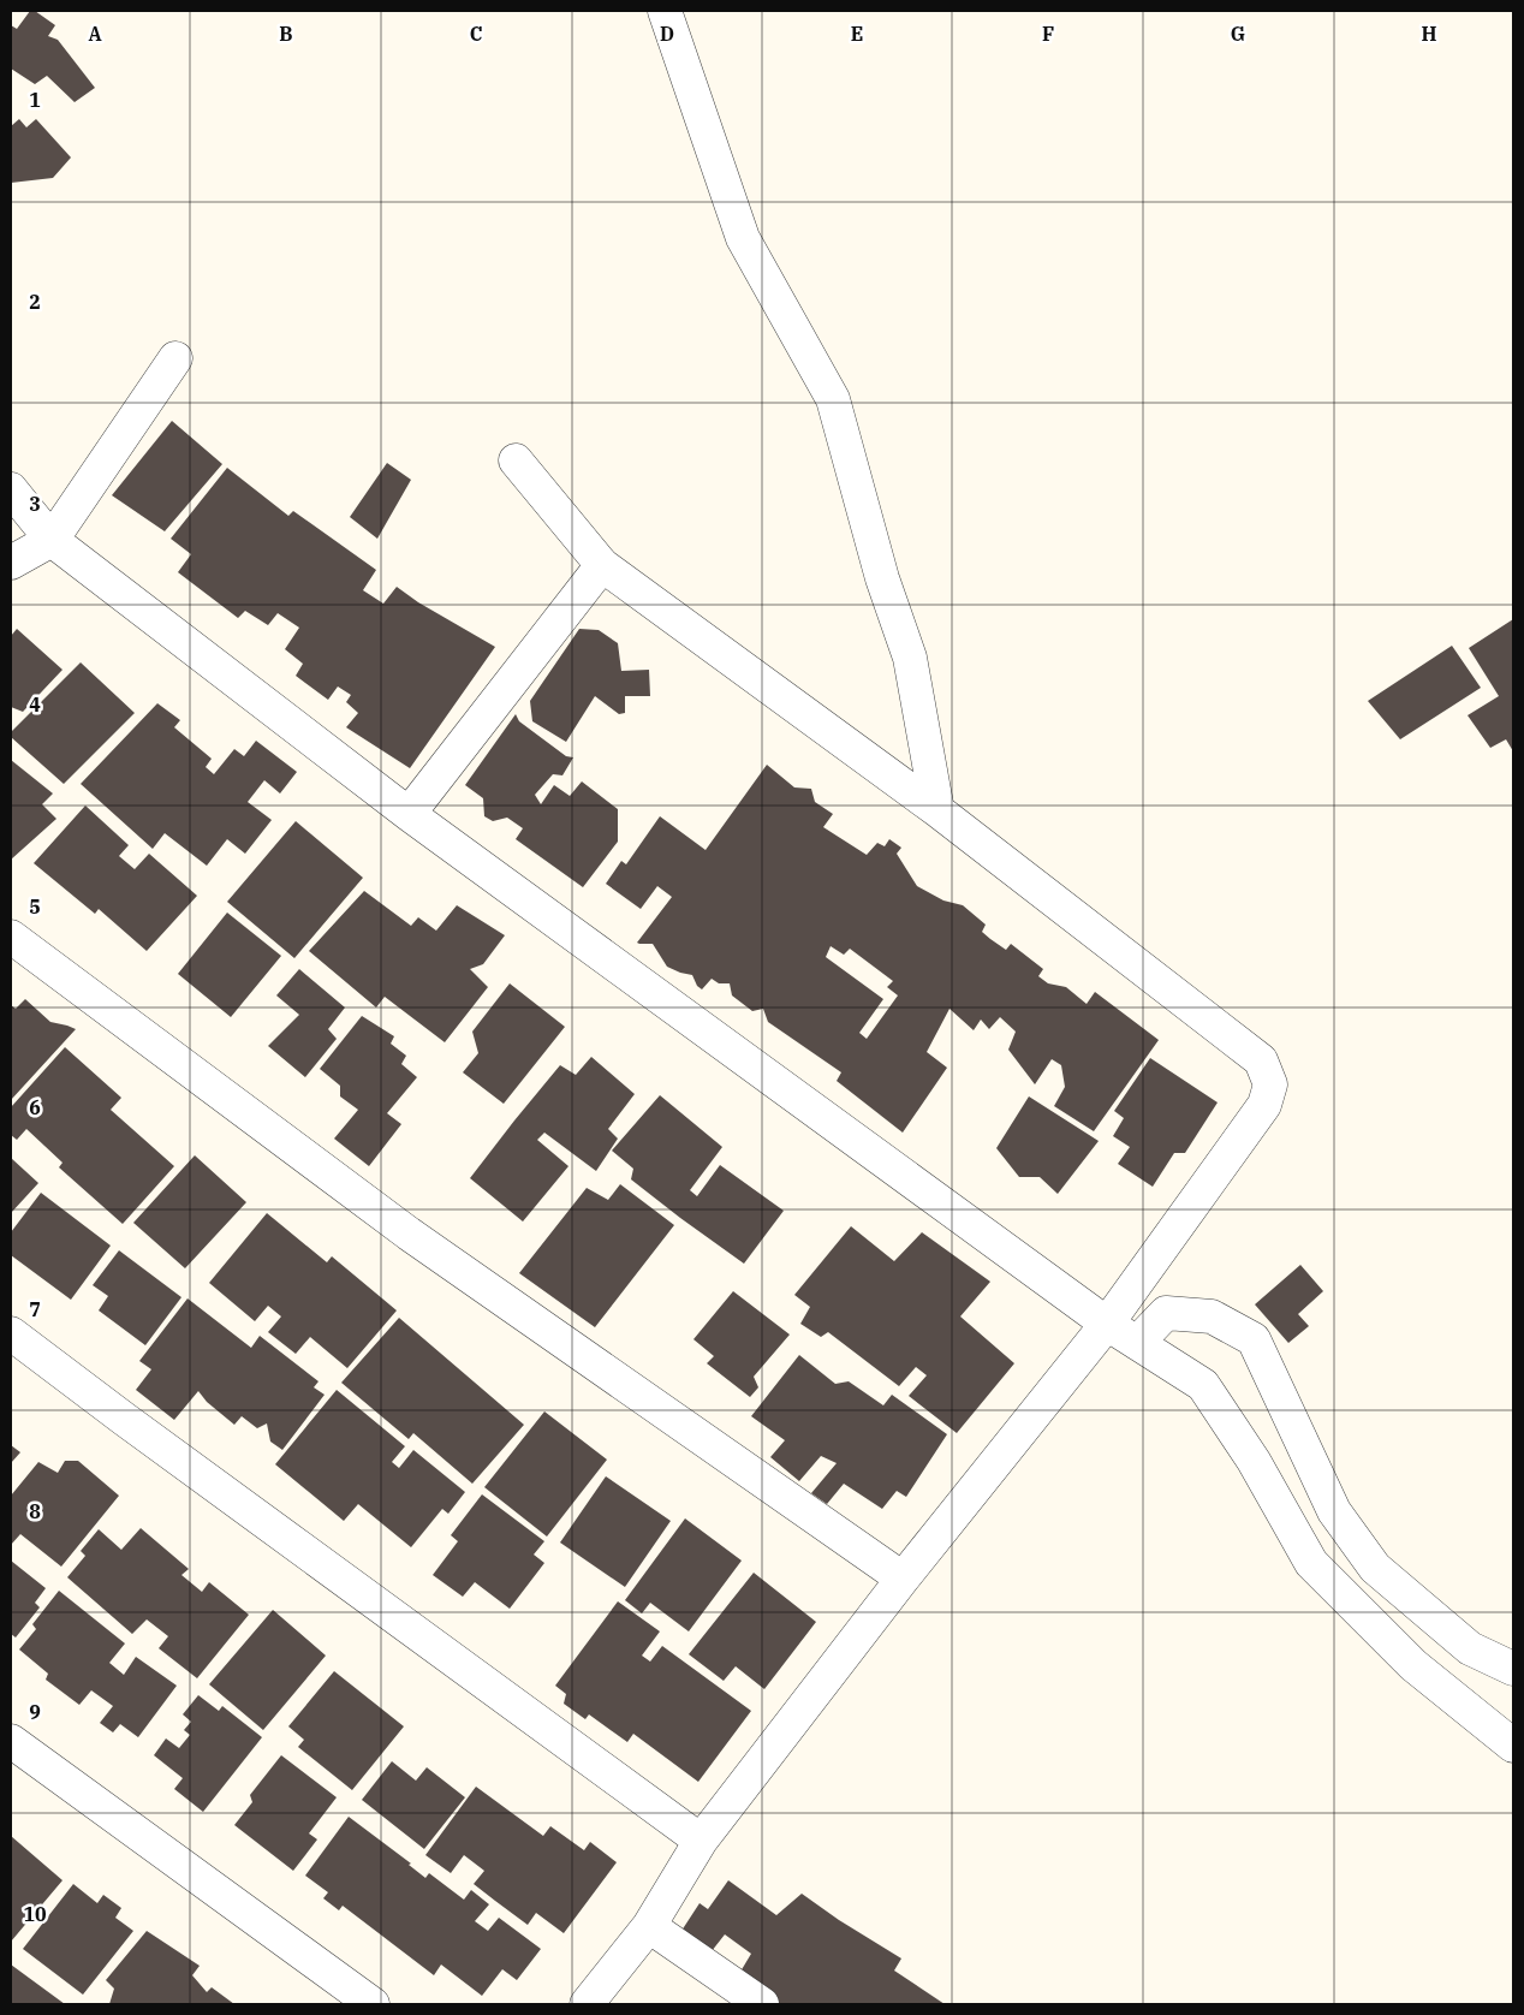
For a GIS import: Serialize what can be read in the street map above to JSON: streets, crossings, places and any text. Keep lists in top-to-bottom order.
{
  "grid": {
    "columns": [
      "A",
      "B",
      "C",
      "D",
      "E",
      "F",
      "G",
      "H"
    ],
    "rows": [
      "1",
      "2",
      "3",
      "4",
      "5",
      "6",
      "7",
      "8",
      "9",
      "10"
    ]
  }
}
